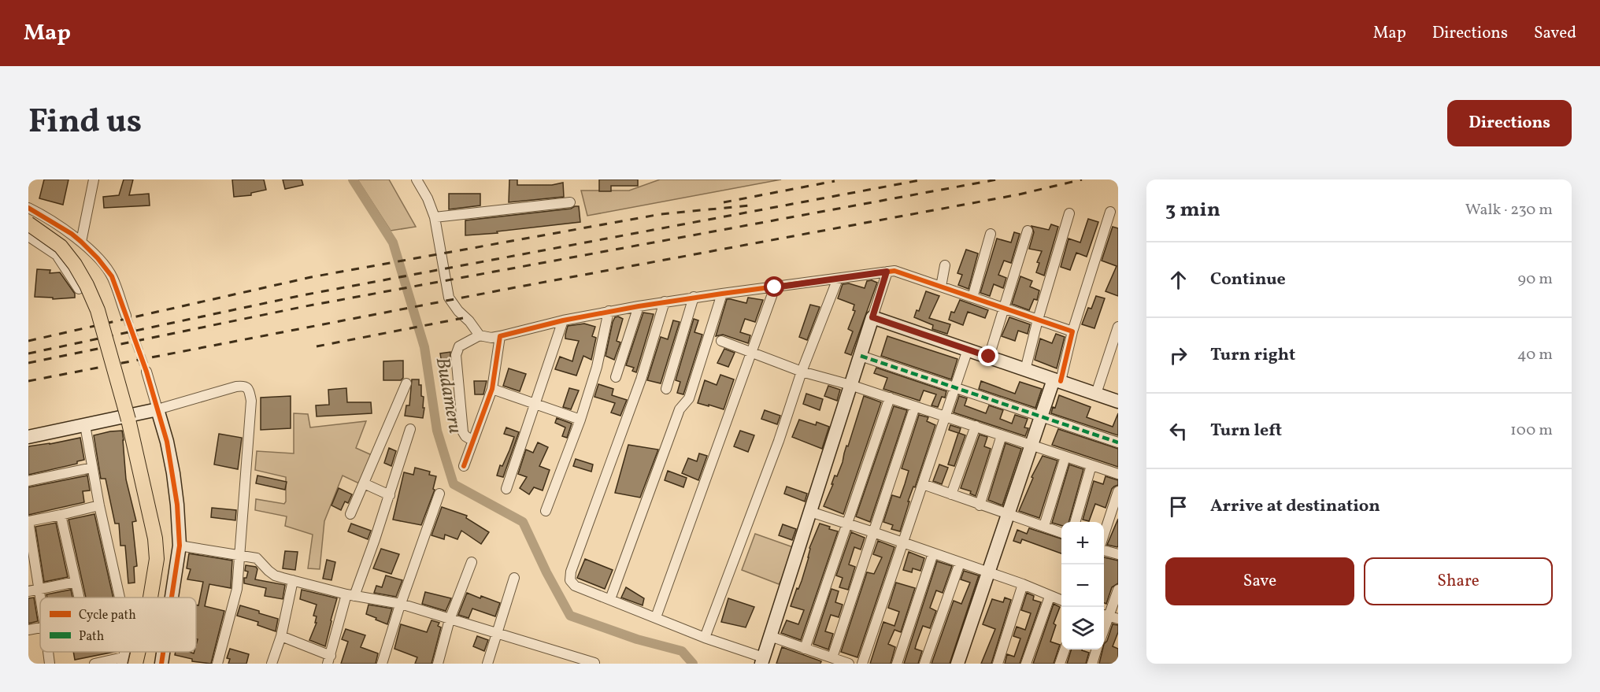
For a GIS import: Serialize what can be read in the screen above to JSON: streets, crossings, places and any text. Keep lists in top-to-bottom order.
{
  "water": ["Budameru"],
  "legend": ["Cycle path", "Path"],
  "page": {
    "header": "Map",
    "nav": ["Map", "Directions", "Saved"],
    "title": "Find us",
    "buttons": [
      "Directions",
      ["Save", "Share"]
    ],
    "heading": ["3 min", "Walk · 230 m"],
    "list": [
      ["Continue", "90 m"],
      ["Turn right", "40 m"],
      ["Turn left", "100 m"],
      "Arrive at destination"
    ],
    "map_buttons": ["+", "−"]
  }
}
